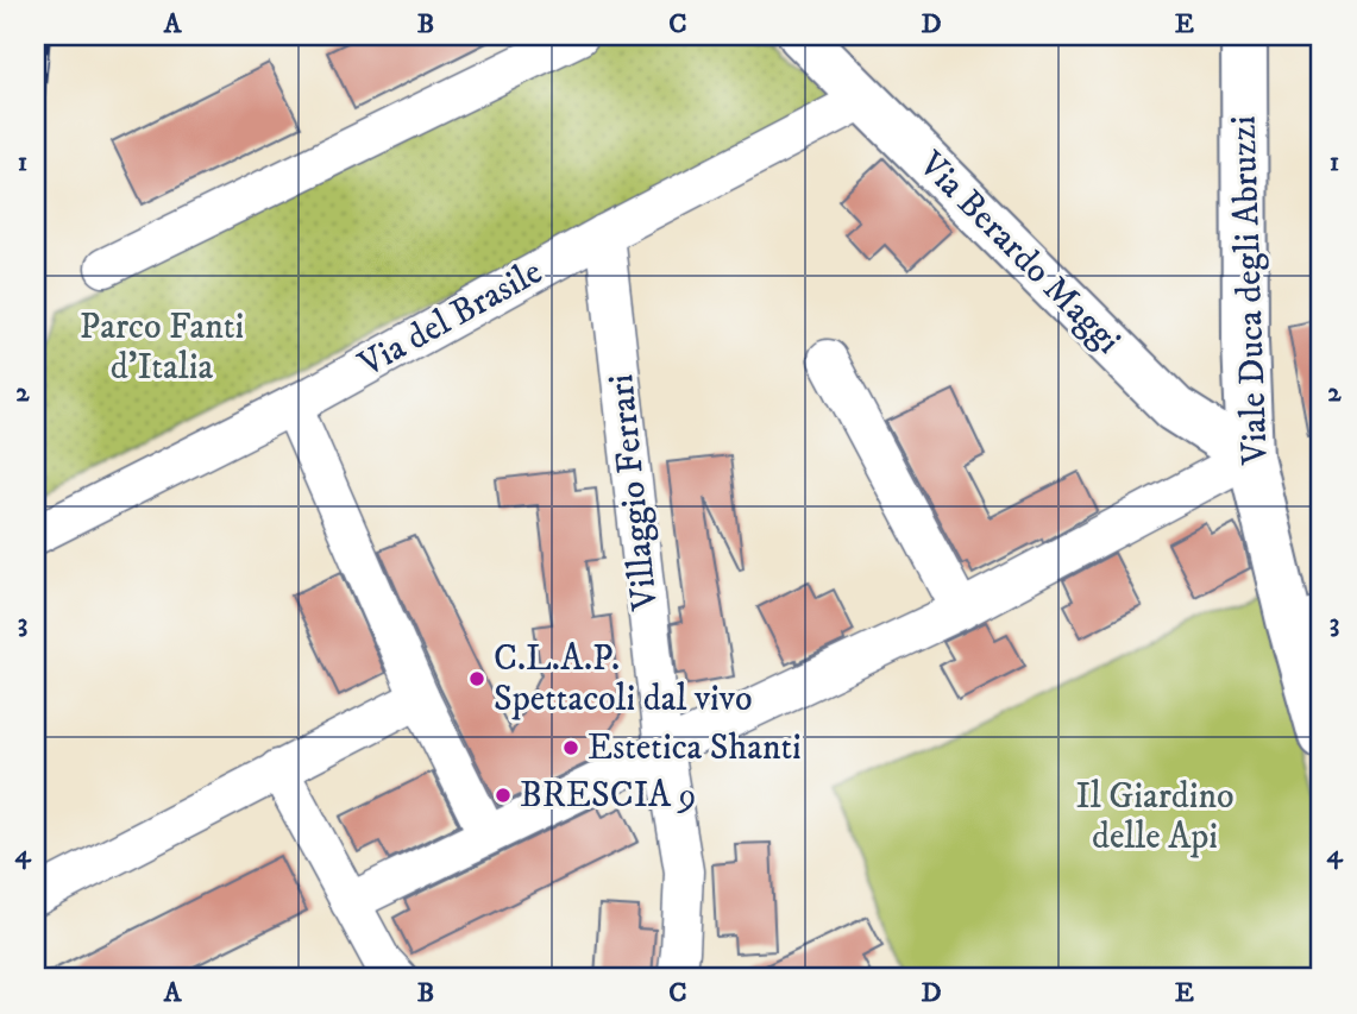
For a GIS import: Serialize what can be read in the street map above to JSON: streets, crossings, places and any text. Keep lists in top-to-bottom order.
{
  "streets": {
    "main road": ["Via Berardo Maggi", "Viale Duca degli Abruzzi"],
    "street": ["Via del Brasile", "Villaggio Ferrari"]
  },
  "crossings": [
    ["Via Berardo Maggi", "Viale Duca degli Abruzzi"],
    ["Via Berardo Maggi", "Via del Brasile"],
    ["Via del Brasile", "Villaggio Ferrari"]
  ],
  "parks": ["Parco Fanti d'Italia", "Il Giardino delle Api"],
  "places": ["C.L.A.P. Spettacoli dal vivo", "Estetica Shanti", "BRESCIA 9"],
  "grid": {
    "columns": [
      "A",
      "B",
      "C",
      "D",
      "E"
    ],
    "rows": [
      "1",
      "2",
      "3",
      "4"
    ]
  }
}
